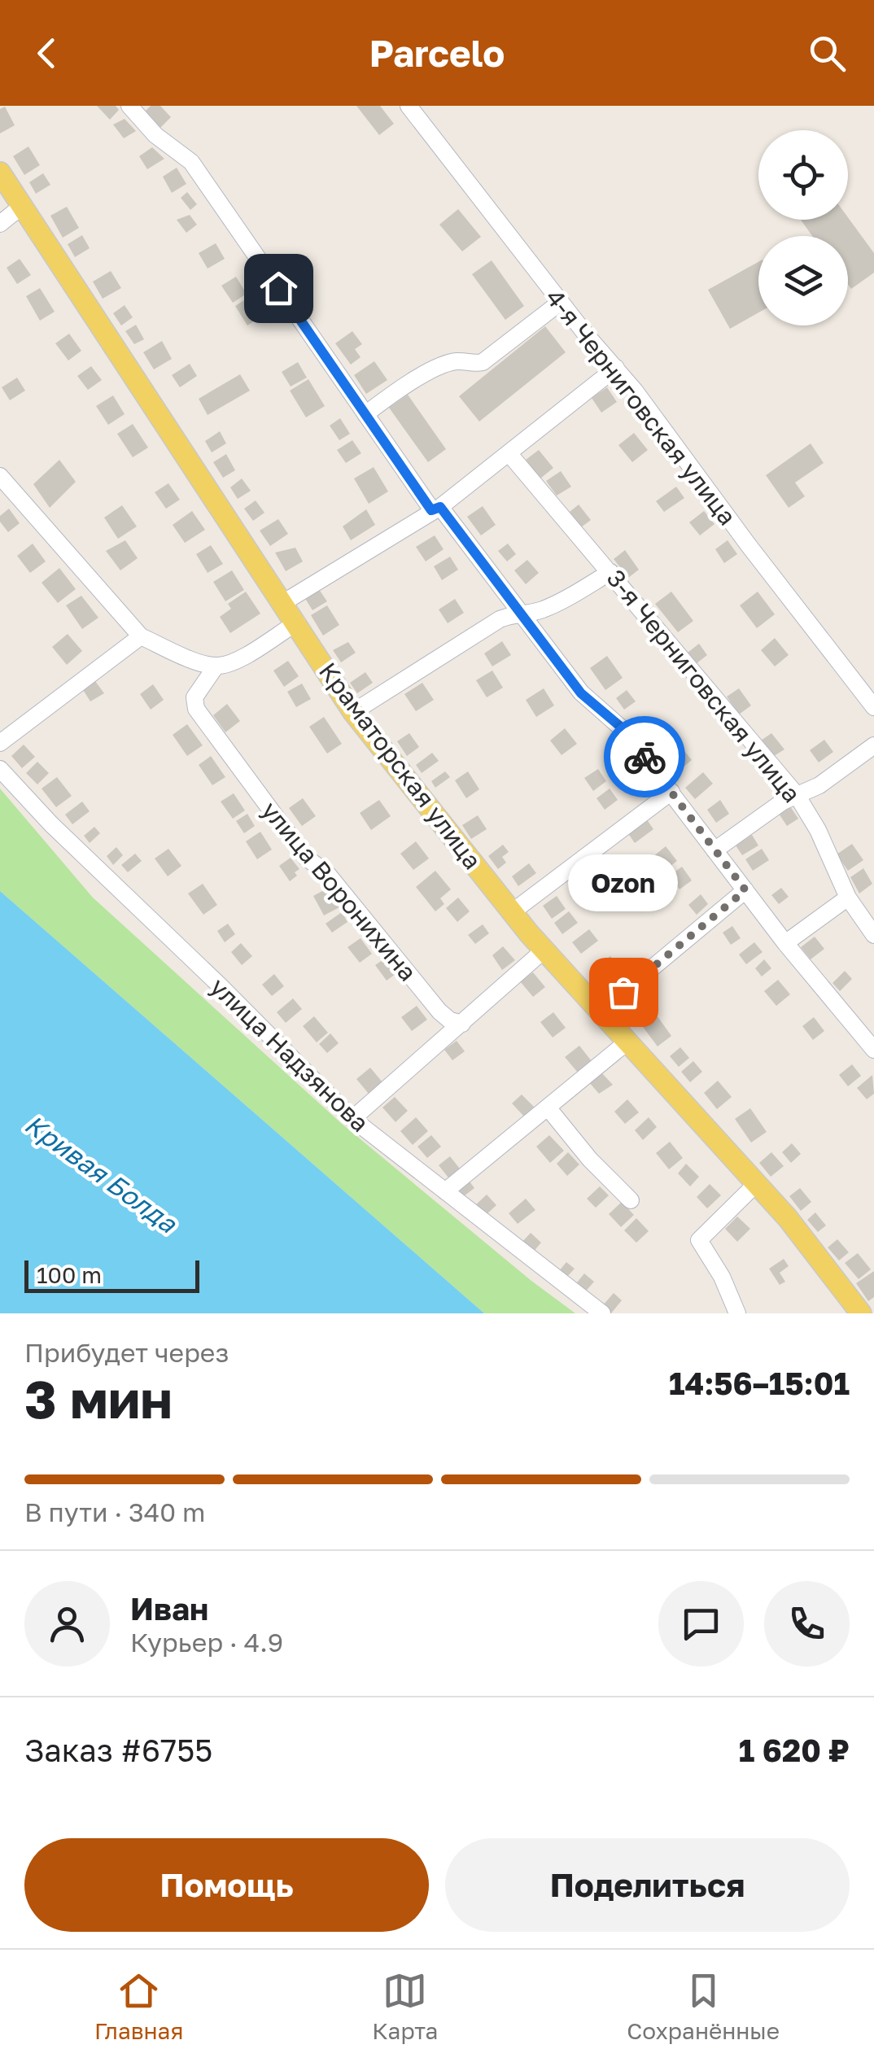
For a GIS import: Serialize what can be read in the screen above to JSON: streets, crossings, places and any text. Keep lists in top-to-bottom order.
{
  "streets": {
    "main road": ["Краматорская улица"],
    "street": [
      "4-я Черниговская улица",
      "3-я Черниговская улица",
      "улица Воронихина",
      "улица Надзянова"
    ]
  },
  "water": ["Кривая Болда"],
  "places": ["Ozon"],
  "scale_bar": "100 m",
  "page": {
    "header": "Parcelo",
    "bubble": "Ozon",
    "scale": "100 m",
    "heading": ["3 мин", "Прибудет через", "14:56–15:01"],
    "panel": [
      "Иван",
      "Курьер · 4.9",
      "Заказ #6755",
      "1 620 ₽"
    ],
    "bar": "В пути · 340 m",
    "buttons": ["Помощь", "Поделиться"],
    "tabs": ["Главная", "Карта", "Сохранённые"]
  }
}
